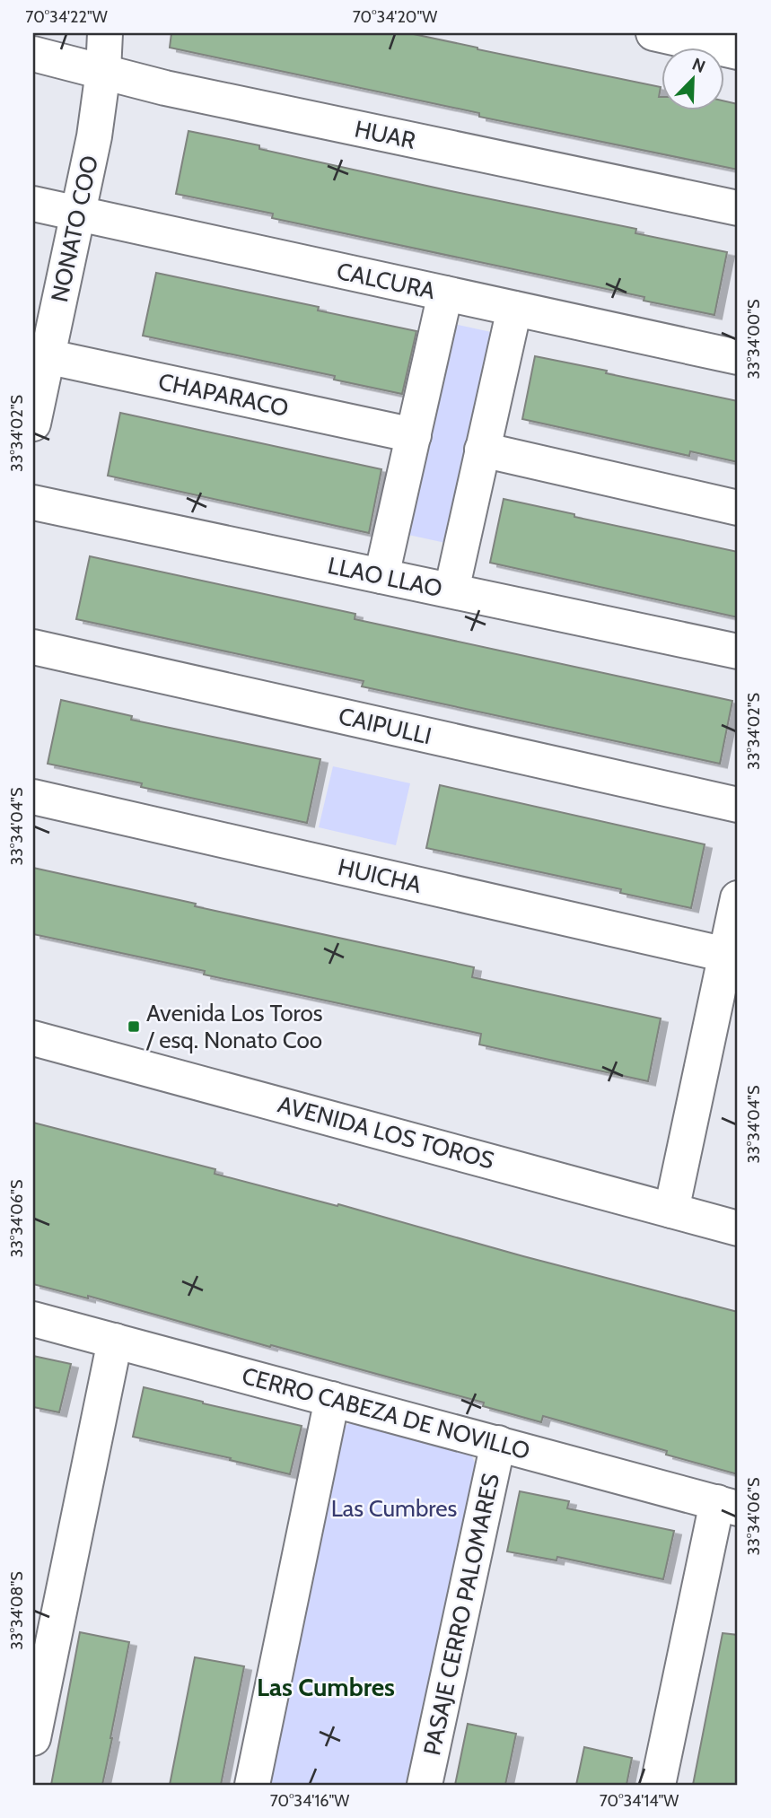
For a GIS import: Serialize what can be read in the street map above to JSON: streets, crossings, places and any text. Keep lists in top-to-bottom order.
{
  "streets": {
    "street": [
      "HUAR",
      "NONATO COO",
      "CALCURA",
      "CHAPARACO",
      "LLAO LLAO",
      "CAIPULLI",
      "HUICHA",
      "AVENIDA LOS TOROS",
      "CERRO CABEZA DE NOVILLO",
      "PASAJE CERRO PALOMARES"
    ]
  },
  "crossings": [
    ["HUAR", "NONATO COO"],
    ["NONATO COO", "CALCURA"],
    ["NONATO COO", "CHAPARACO"],
    ["CERRO CABEZA DE NOVILLO", "PASAJE CERRO PALOMARES"]
  ],
  "districts": ["Las Cumbres"],
  "parks": ["Las Cumbres"],
  "places": {
    "transit": ["Avenida Los Toros / esq. Nonato Coo"]
  },
  "north": "top right",
  "coordinates": [
    "70°34'22\"W",
    "70°34'20\"W",
    "33°34'00\"S",
    "33°34'02\"S",
    "33°34'04\"S",
    "33°34'06\"S",
    "33°34'08\"S",
    "70°34'16\"W",
    "70°34'14\"W"
  ]
}
